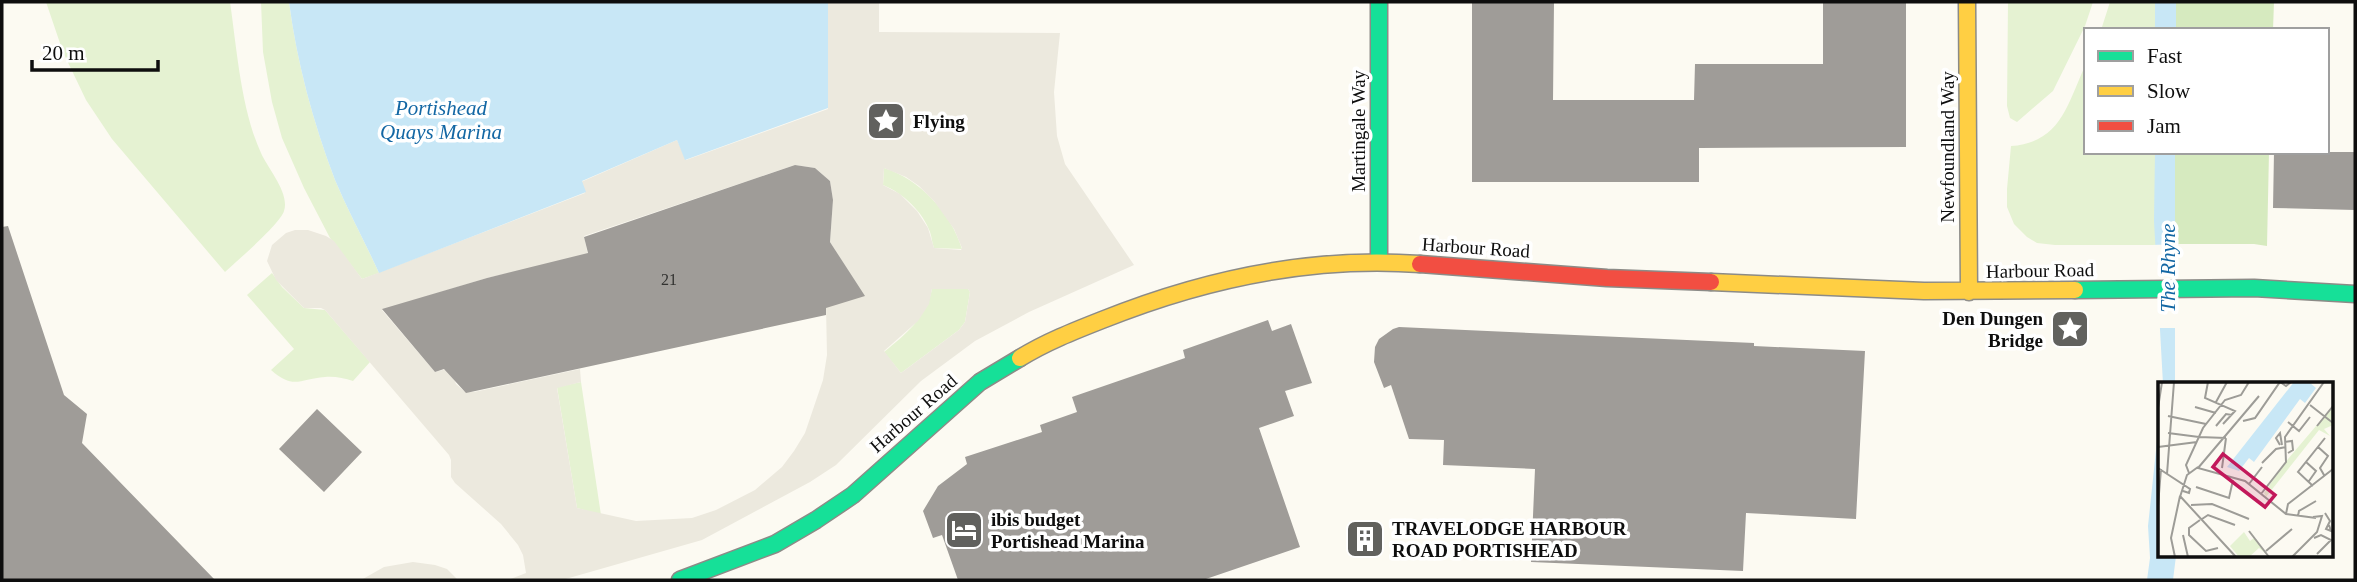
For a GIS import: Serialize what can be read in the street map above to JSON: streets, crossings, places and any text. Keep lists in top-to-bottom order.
{
  "streets": {
    "street": ["Martingale Way", "Newfoundland Way", "Harbour Road"]
  },
  "crossings": [
    ["Martingale Way", "Harbour Road"],
    ["Newfoundland Way", "Harbour Road"]
  ],
  "water": ["Portishead Quays Marina", "The Rhyne"],
  "places": {
    "place": ["Flying", "Den Dungen Bridge"],
    "hotel": ["ibis budget Portishead Marina"],
    "building": ["TRAVELODGE HARBOUR ROAD PORTISHEAD"]
  },
  "house_numbers": ["21"],
  "legend": ["Fast", "Slow", "Jam"],
  "scale_bar": "20 m"
}
